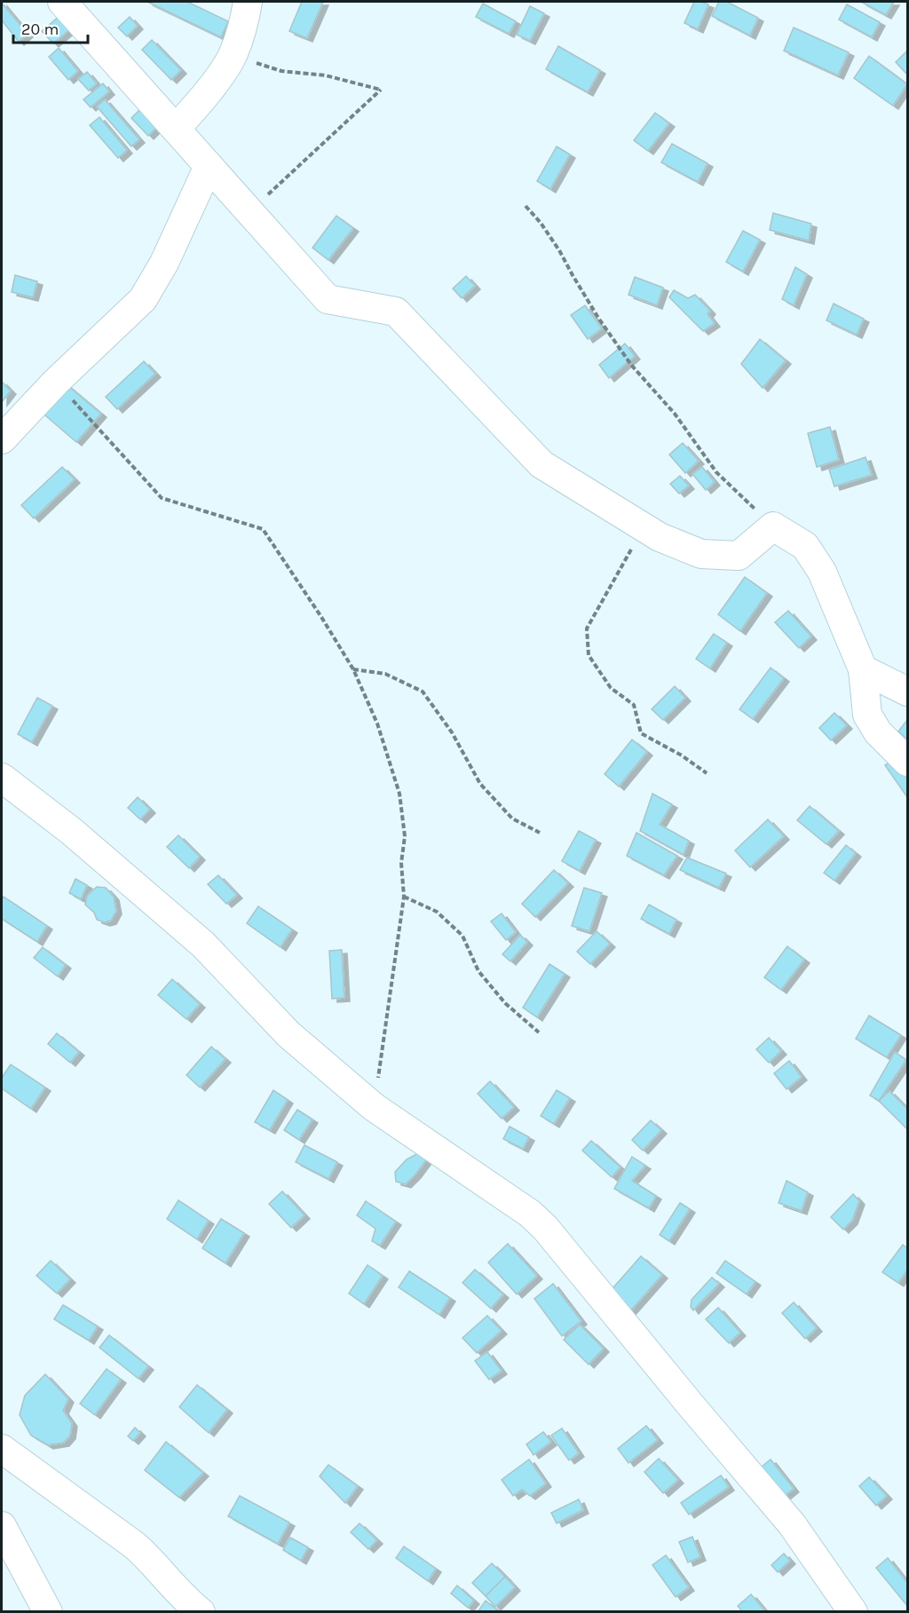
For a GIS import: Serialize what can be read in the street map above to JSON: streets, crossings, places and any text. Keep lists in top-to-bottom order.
{
  "scale_bar": "20 m"
}
